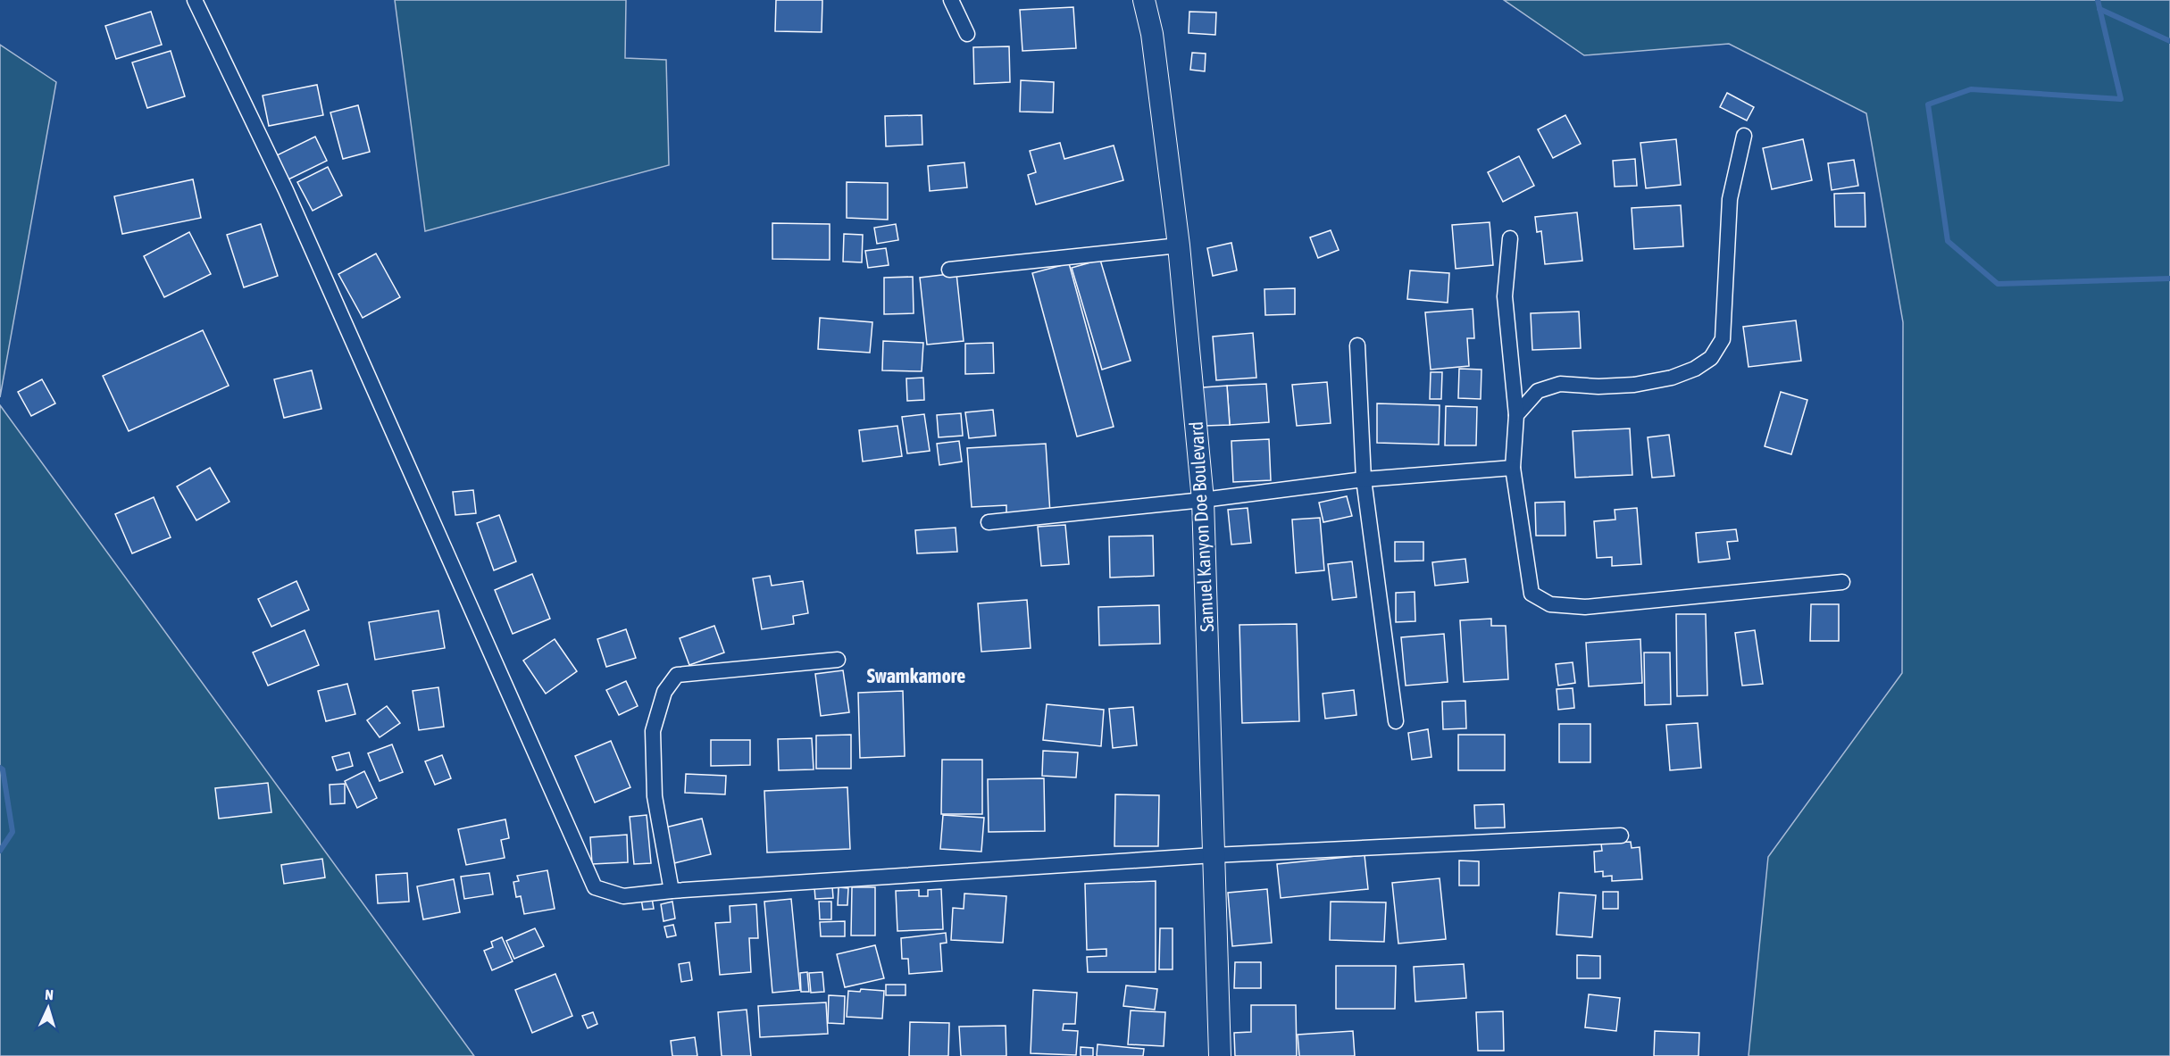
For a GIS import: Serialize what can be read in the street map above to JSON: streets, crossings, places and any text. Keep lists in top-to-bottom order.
{
  "streets": {
    "street": ["Samuel Kanyon Doe Boulevard"]
  },
  "districts": ["Swamkamore"],
  "north": "top"
}
